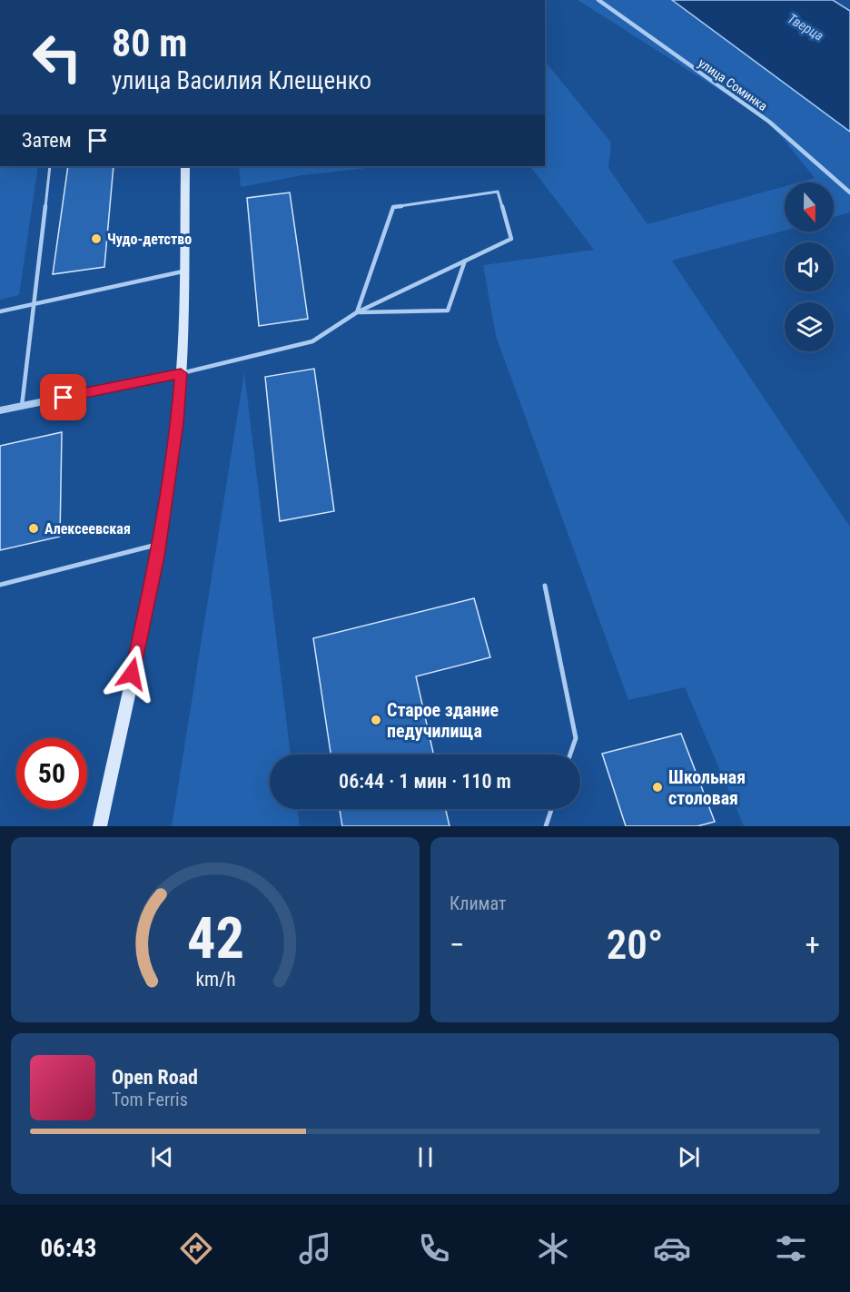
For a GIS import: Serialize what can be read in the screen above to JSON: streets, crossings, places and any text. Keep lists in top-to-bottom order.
{
  "streets": {
    "street": ["улица Соминка"]
  },
  "water": ["Тверца"],
  "places": [
    "Чудо-детство",
    "Алексеевская",
    "Старое здание педучилища",
    "Школьная столовая"
  ],
  "north": "bottom",
  "page": {
    "turn": ["80 m", "улица Василия Клещенко"],
    "then": "Затем",
    "limit": "50",
    "trip": "06:44 · 1 мин · 110 m",
    "tile": "Климат",
    "heat": ["−", "20°", "+"],
    "song": ["Open Road", "Tom Ferris"],
    "tabs": "06:43",
    "gauge": ["42", "km/h"]
  }
}
